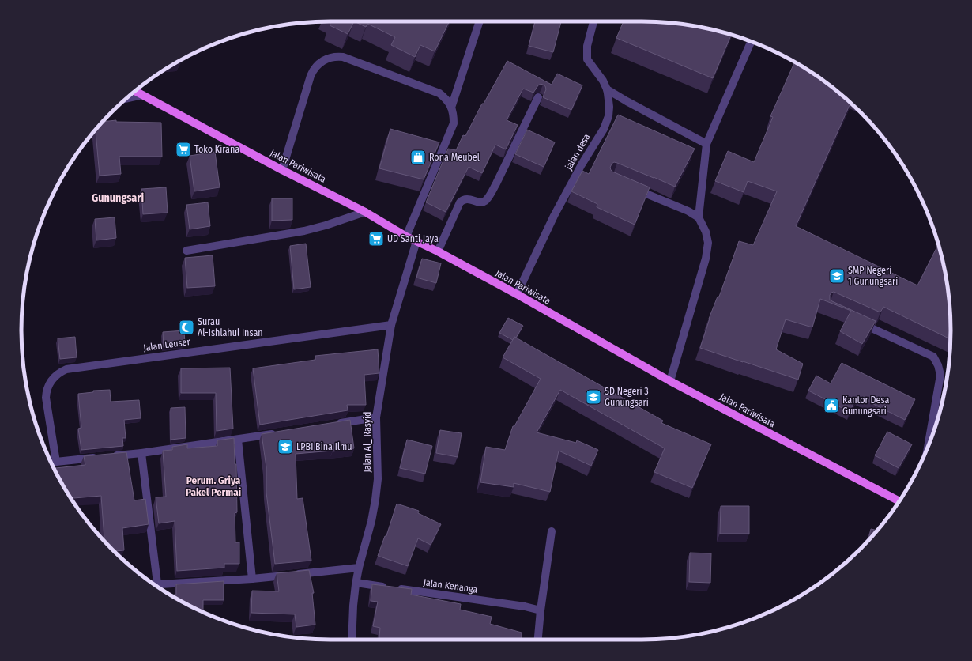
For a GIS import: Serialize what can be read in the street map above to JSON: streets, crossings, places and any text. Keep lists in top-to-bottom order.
{
  "streets": {
    "main road": ["Jalan Pariwisata"],
    "street": [
      "jalan desa",
      "Jalan Leuser",
      "Jalan Al_ Rasyid",
      "Jalan Kenanga"
    ]
  },
  "crossings": [
    ["jalan desa", "Jalan Pariwisata"],
    ["Jalan Pariwisata", "Jalan Al_ Rasyid"],
    ["Jalan Leuser", "Jalan Al_ Rasyid"],
    ["Jalan Al_ Rasyid", "Jalan Kenanga"]
  ],
  "districts": ["Gunungsari", "Perum. Griya Pakel Permai"],
  "places": {
    "supermarket": ["Toko Kirana", "UD Santi Jaya"],
    "shop": ["Rona Meubel"],
    "school or university": ["SMP Negeri 1 Gunungsari", "SD Negeri 3 Gunungsari", "LPBI Bina Ilmu"],
    "mosque": ["Surau Al-Ishlahul Insan"],
    "public building": ["Kantor Desa Gunungsari"]
  }
}
